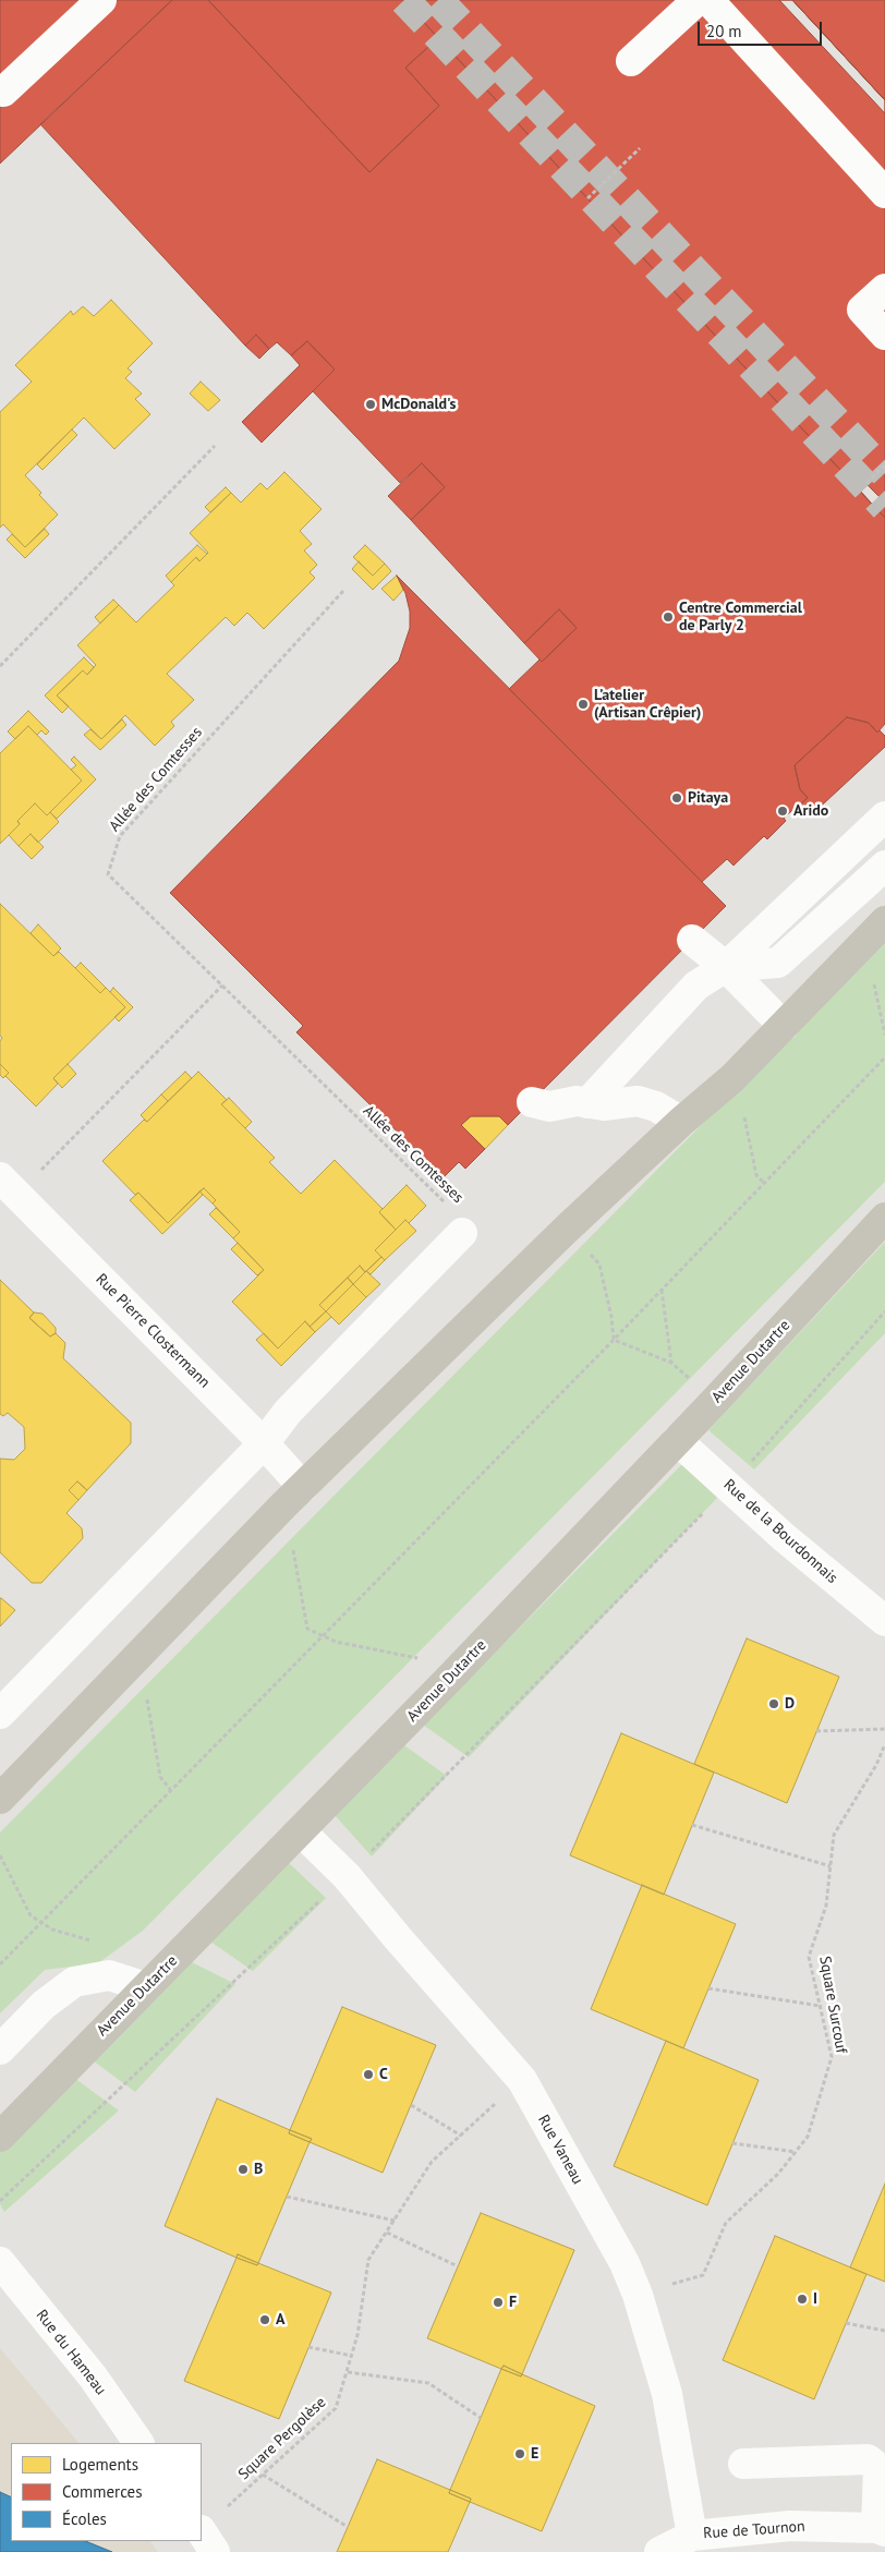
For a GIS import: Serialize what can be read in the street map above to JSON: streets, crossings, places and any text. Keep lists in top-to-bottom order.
{
  "streets": {
    "main road": ["Avenue Dutartre"],
    "street": [
      "Rue Pierre Clostermann",
      "Rue de la Bourdonnais",
      "Rue Vaneau",
      "Rue du Hameau",
      "Rue de Tournon"
    ],
    "path": ["Allée des Comtesses", "Square Surcouf", "Square Pergolèse"]
  },
  "crossings": [
    ["Avenue Dutartre", "Rue de la Bourdonnais"],
    ["Avenue Dutartre", "Rue Vaneau"],
    ["Square Surcouf", "Rue Vaneau"],
    ["Rue Vaneau", "Square Pergolèse"],
    ["Rue Vaneau", "Rue de Tournon"]
  ],
  "places": [
    "McDonald's",
    "Centre Commercial de Parly 2",
    "L’atelier (Artisan Crêpier)",
    "Pitaya",
    "Arido",
    "D",
    "C",
    "B",
    "I",
    "F",
    "A",
    "E"
  ],
  "legend": ["Logements", "Commerces", "Écoles"],
  "scale_bar": "20 m"
}
